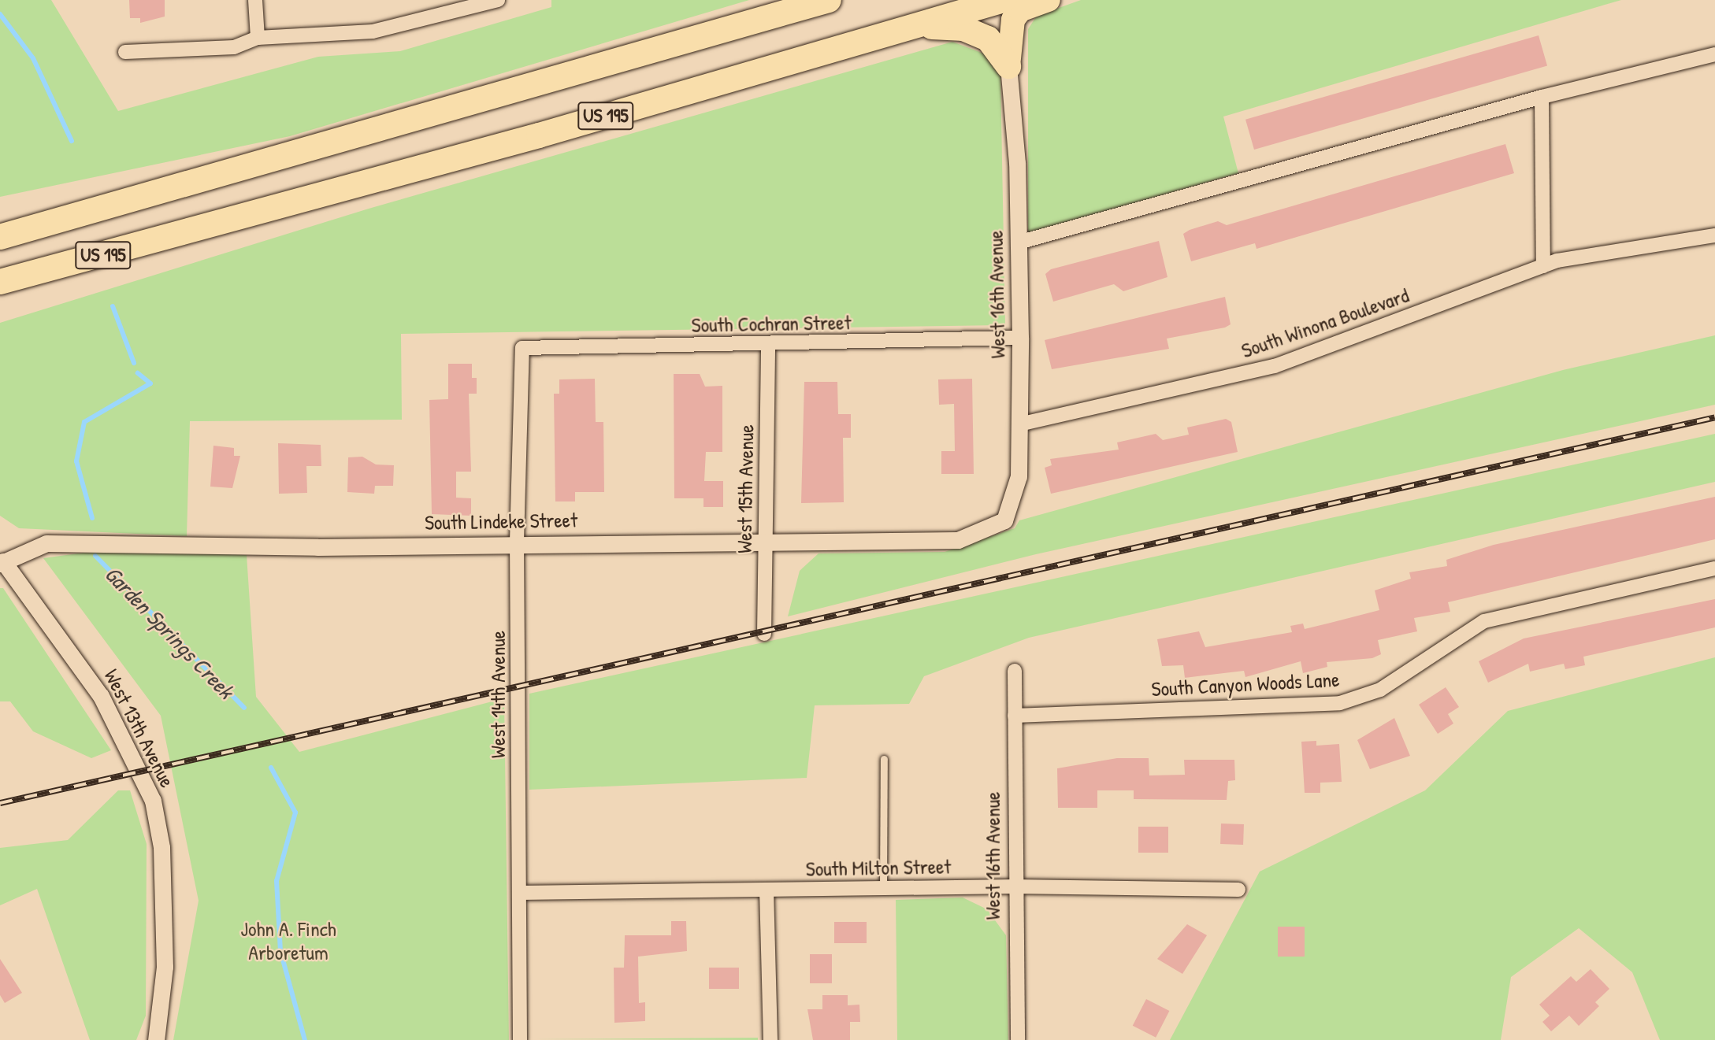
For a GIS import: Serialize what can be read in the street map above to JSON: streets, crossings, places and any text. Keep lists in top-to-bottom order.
{
  "streets": {
    "highway": ["US 195"],
    "street": [
      "West 16th Avenue",
      "South Winona Boulevard",
      "South Cochran Street",
      "West 15th Avenue",
      "South Lindeke Street",
      "South Canyon Woods Lane",
      "West 14th Avenue",
      "West 13th Avenue",
      "South Milton Street"
    ]
  },
  "crossings": [
    ["West 16th Avenue", "South Winona Boulevard"],
    ["West 16th Avenue", "South Cochran Street"],
    ["West 16th Avenue", "South Lindeke Street"],
    ["West 16th Avenue", "South Canyon Woods Lane"],
    ["West 16th Avenue", "South Milton Street"],
    ["South Cochran Street", "West 15th Avenue"],
    ["South Cochran Street", "West 14th Avenue"],
    ["West 15th Avenue", "South Lindeke Street"],
    ["South Lindeke Street", "West 14th Avenue"],
    ["South Lindeke Street", "West 13th Avenue"],
    ["West 14th Avenue", "South Milton Street"]
  ],
  "water": ["Garden Springs Creek"],
  "parks": ["John A. Finch Arboretum"]
}
